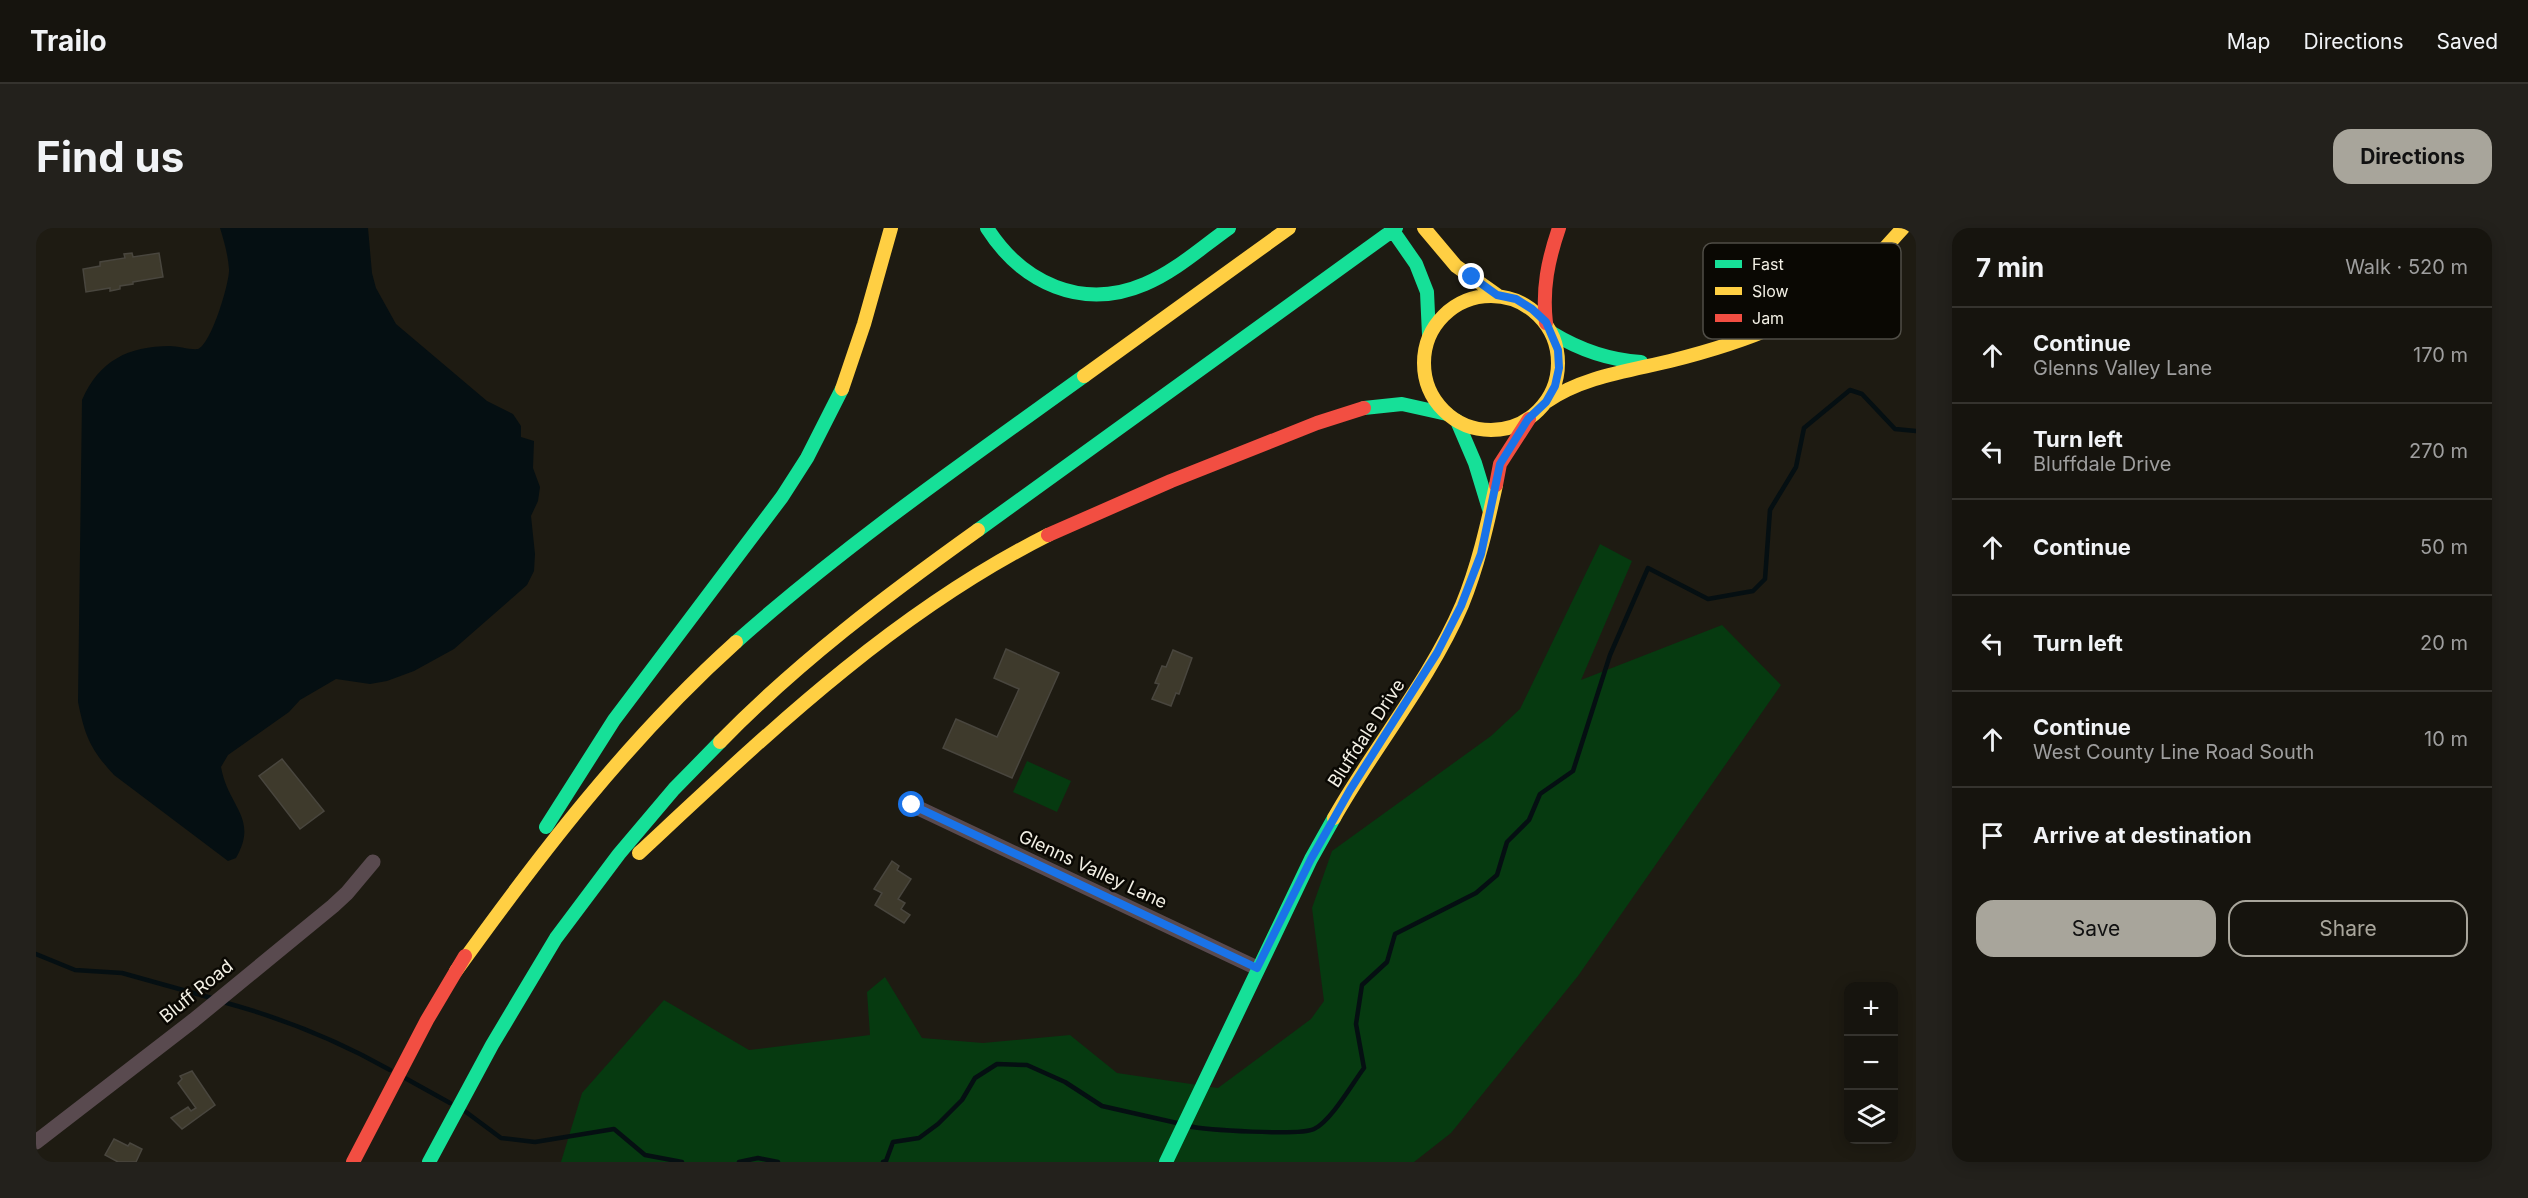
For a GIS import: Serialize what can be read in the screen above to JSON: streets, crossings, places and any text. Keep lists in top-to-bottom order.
{
  "streets": {
    "main road": ["Bluffdale Drive"],
    "street": ["Glenns Valley Lane", "Bluff Road"]
  },
  "crossings": [
    ["Bluffdale Drive", "Glenns Valley Lane"]
  ],
  "legend": ["Fast", "Slow", "Jam"],
  "page": {
    "header": "Trailo",
    "nav": ["Map", "Directions", "Saved"],
    "buttons": [
      "Directions",
      ["Save", "Share"]
    ],
    "title": "Find us",
    "heading": ["7 min", "Walk · 520 m"],
    "list": [
      ["Continue", "Glenns Valley Lane", "170 m"],
      ["Turn left", "Bluffdale Drive", "270 m"],
      ["Continue", "50 m"],
      ["Turn left", "20 m"],
      ["Continue", "West County Line Road South", "10 m"],
      "Arrive at destination"
    ],
    "map_buttons": ["+", "−"]
  }
}
